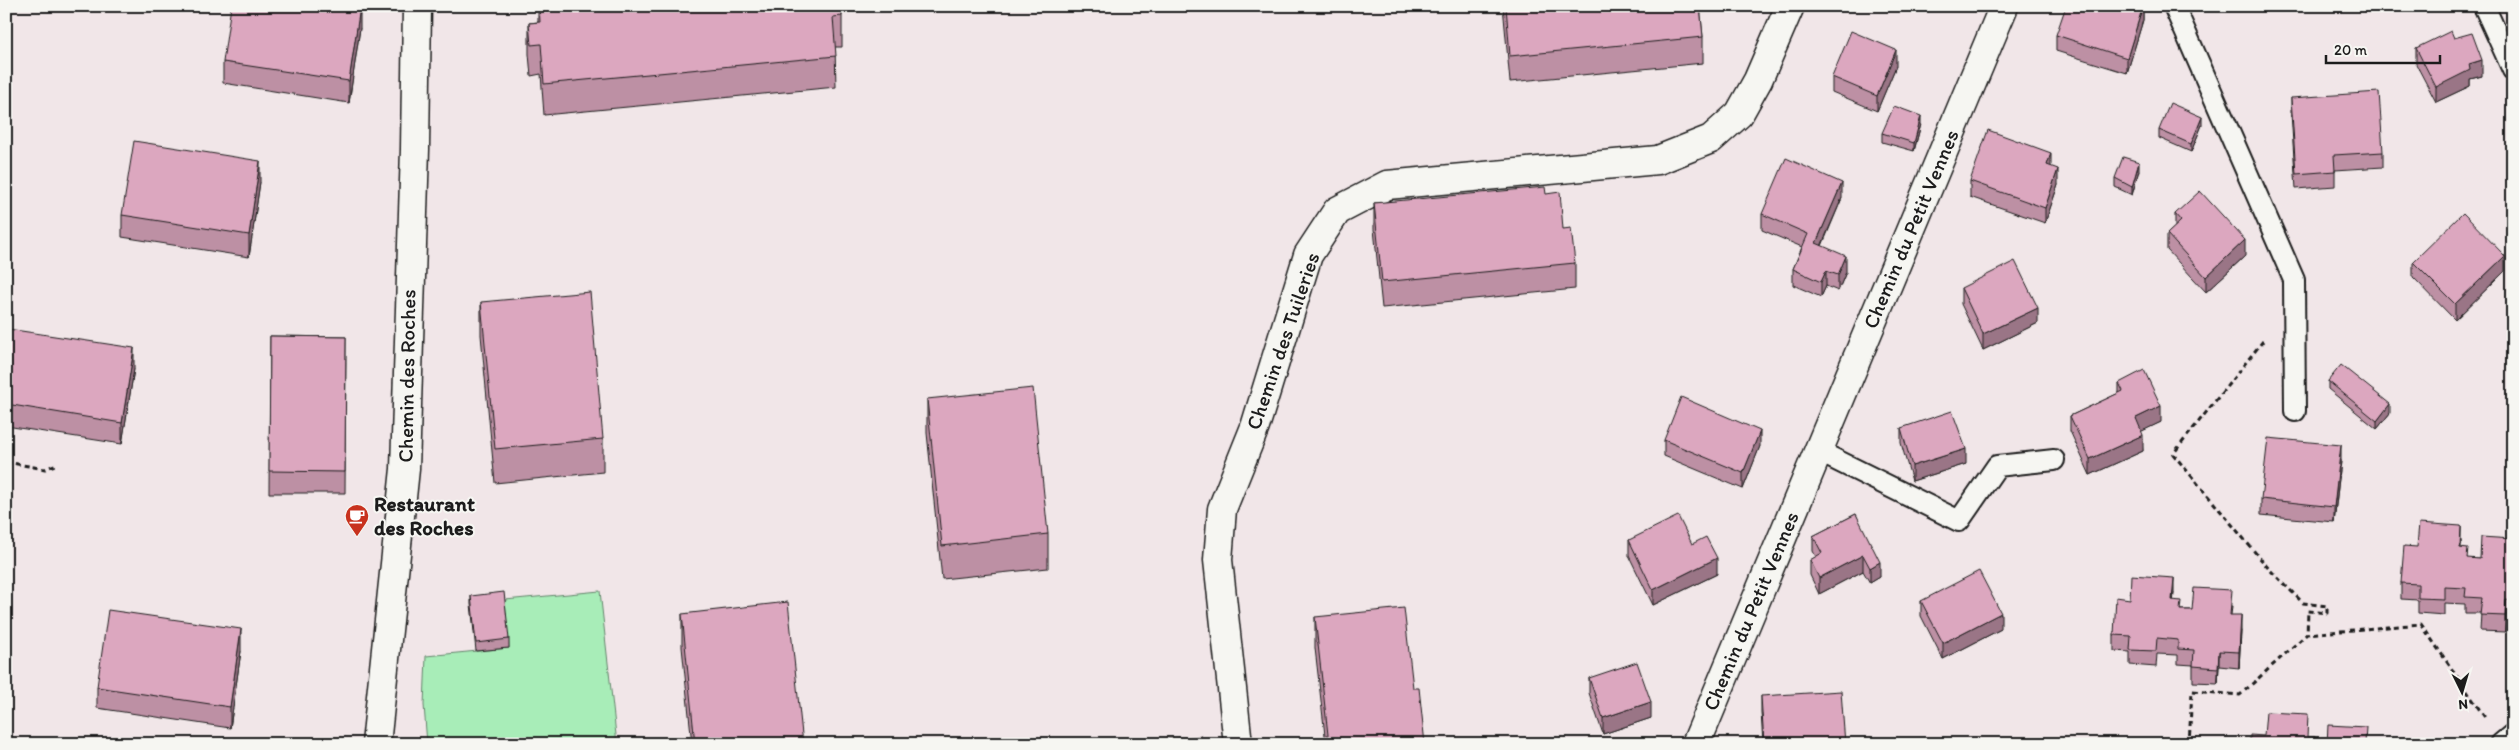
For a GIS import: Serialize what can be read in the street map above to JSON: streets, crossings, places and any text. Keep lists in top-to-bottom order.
{
  "streets": {
    "street": ["Chemin du Petit Vennes", "Chemin des Tuileries", "Chemin des Roches"]
  },
  "places": {
    "cafe": ["Restaurant des Roches"]
  },
  "scale_bar": "20 m",
  "north": "bottom"
}
